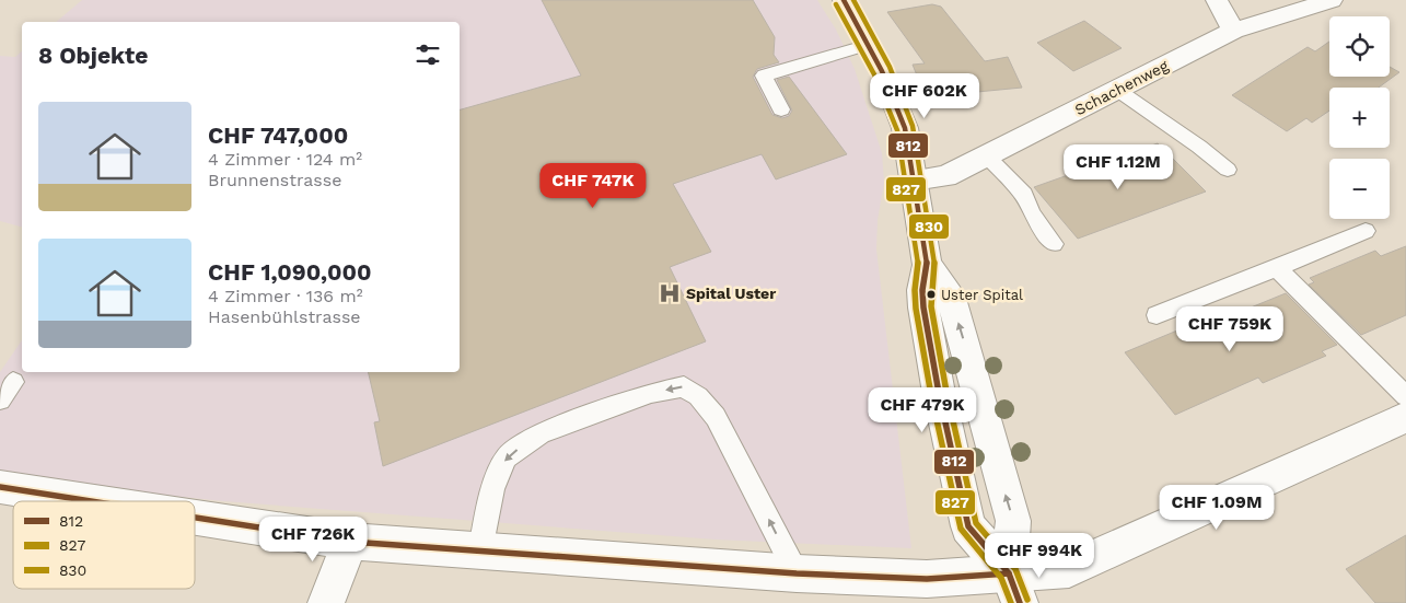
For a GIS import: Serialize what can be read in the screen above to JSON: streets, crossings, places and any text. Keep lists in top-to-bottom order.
{
  "streets": {
    "street": ["Schachenweg"]
  },
  "places": {
    "hospital": ["Spital Uster"],
    "other": ["Uster Spital"]
  },
  "lines": ["transit line 812", "transit line 830", "transit line 827"],
  "legend": ["812", "827", "830"],
  "page": {
    "map_buttons": ["+", "−"],
    "heading": "8 Objekte",
    "price": [
      "CHF 602K",
      "CHF 1.12M",
      "CHF 747K",
      "CHF 759K",
      "CHF 479K",
      "CHF 1.09M",
      "CHF 726K",
      "CHF 994K"
    ],
    "list": [
      {
        "name": "CHF 747,000",
        "note": "4 Zimmer · 124 m² · Brunnenstrasse"
      },
      {
        "name": "CHF 1,090,000",
        "note": "4 Zimmer · 136 m² · Hasenbühlstrasse"
      }
    ]
  }
}
